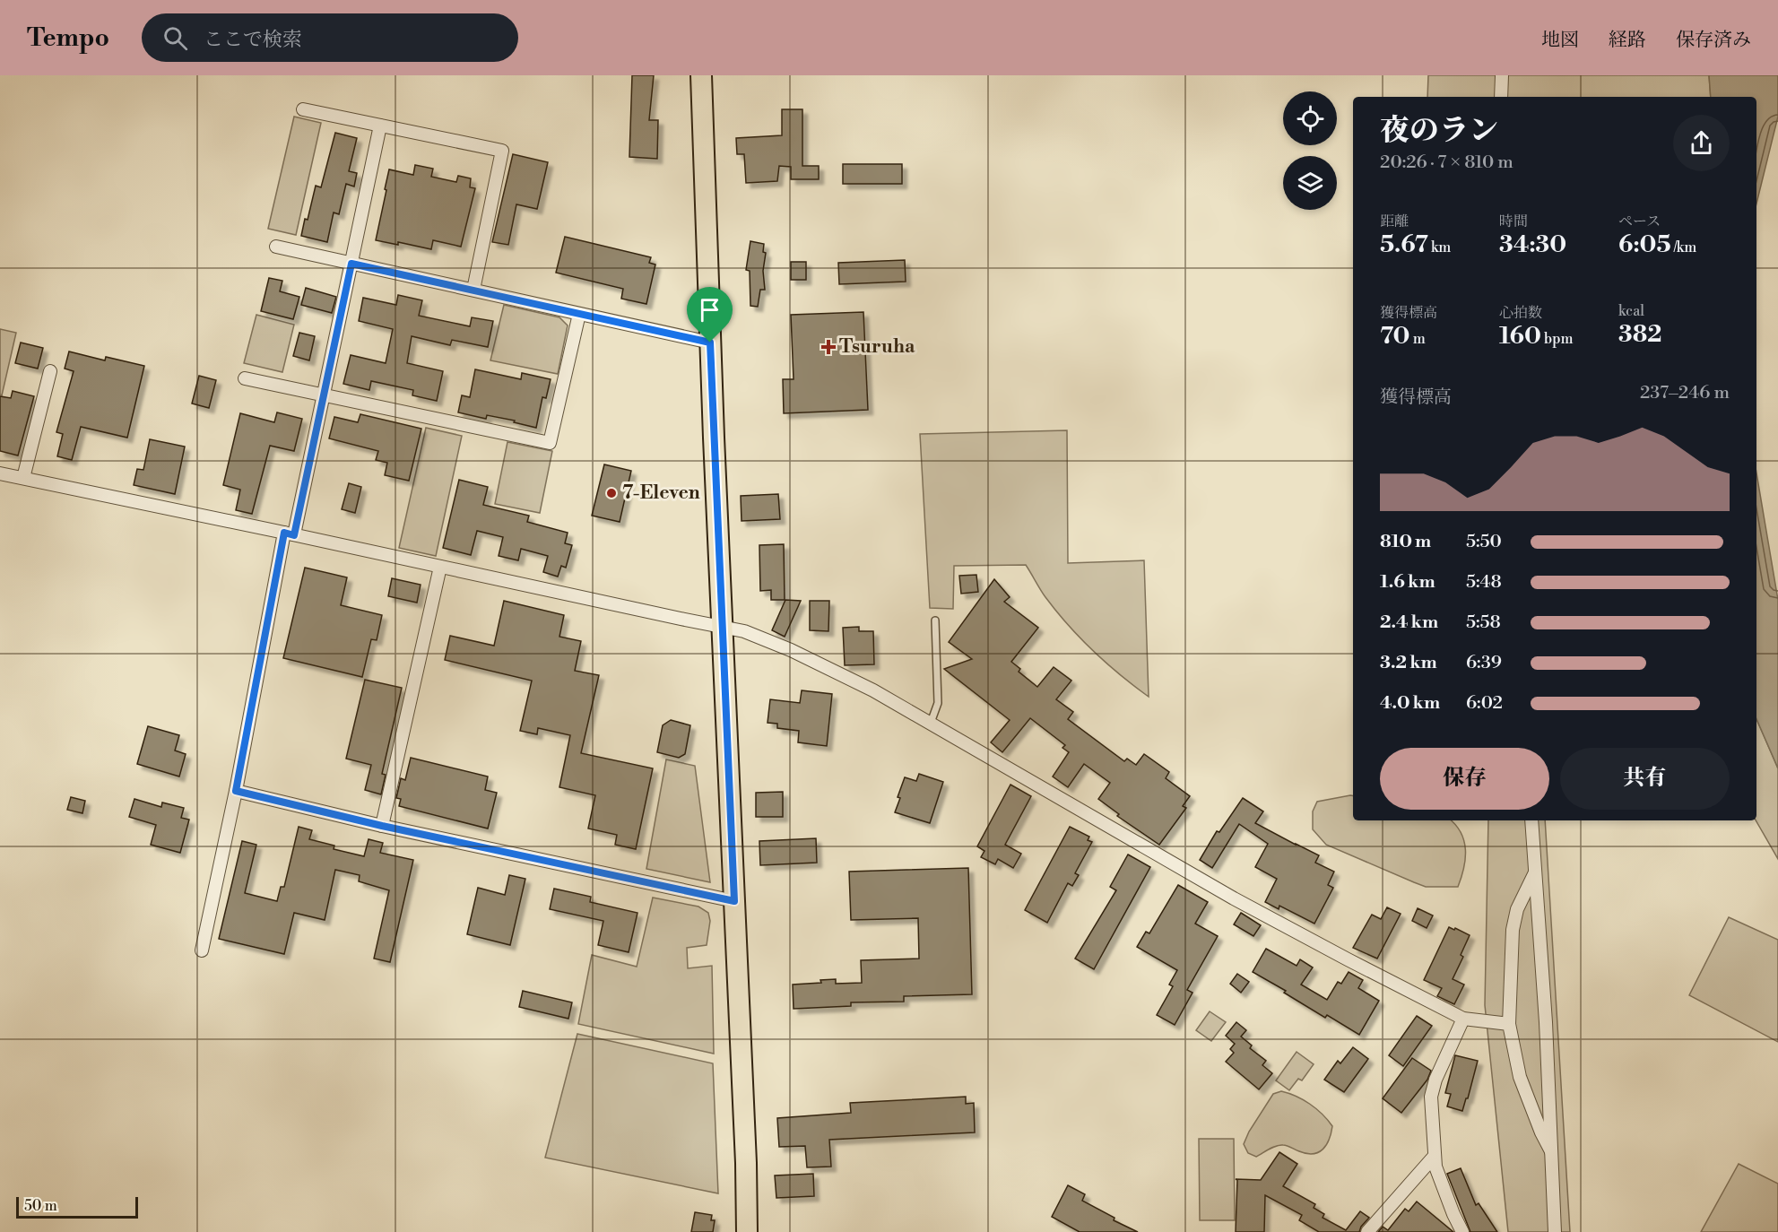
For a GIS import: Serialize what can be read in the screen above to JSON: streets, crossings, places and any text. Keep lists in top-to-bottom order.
{
  "places": {
    "health": ["Tsuruha"],
    "other": ["7-Eleven"]
  },
  "scale_bar": "50 m",
  "page": {
    "header": "Tempo",
    "search": "ここで検索",
    "nav": ["地図", "経路", "保存済み"],
    "heading": ["夜のラン", "20:26 · 7 × 810 m"],
    "stats": [
      ["距離", "5.67 km"],
      ["時間", "34:30"],
      ["ペース", "6:05 /km"],
      ["獲得標高", "70 m"],
      ["心拍数", "160 bpm"],
      ["kcal", "382"]
    ],
    "chart": ["獲得標高", "237–246 m"],
    "list": [
      {
        "name": "810 m",
        "note": "5:50"
      },
      {
        "name": "1.6 km",
        "note": "5:48"
      },
      {
        "name": "2.4 km",
        "note": "5:58"
      },
      {
        "name": "3.2 km",
        "note": "6:39"
      },
      {
        "name": "4.0 km",
        "note": "6:02"
      }
    ],
    "buttons": ["保存", "共有"],
    "scale": "50 m"
  }
}
